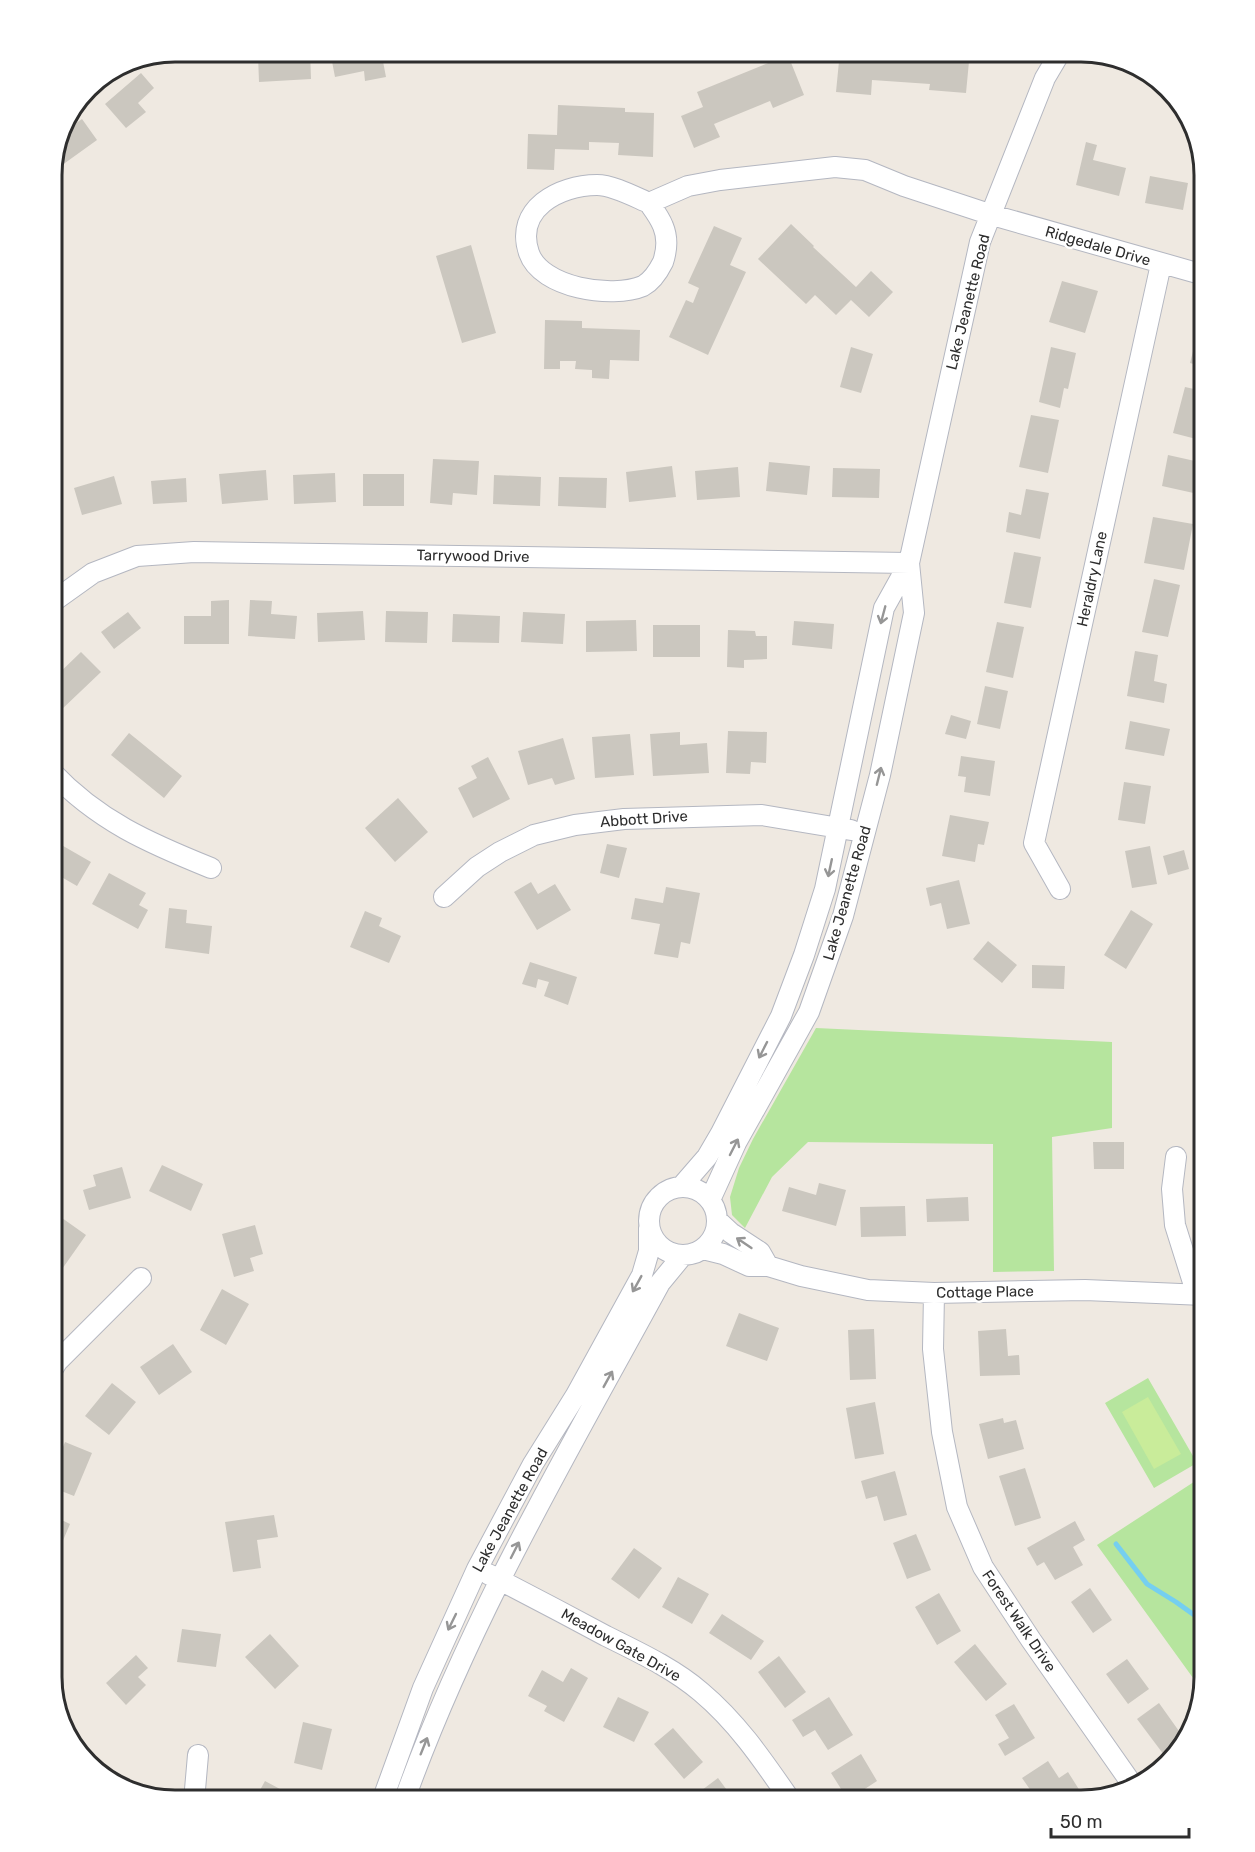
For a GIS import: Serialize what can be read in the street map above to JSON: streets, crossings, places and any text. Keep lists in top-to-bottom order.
{
  "streets": {
    "street": [
      "Ridgedale Drive",
      "Lake Jeanette Road",
      "Tarrywood Drive",
      "Heraldry Lane",
      "Abbott Drive",
      "Cottage Place",
      "Forest Walk Drive",
      "Meadow Gate Drive"
    ]
  },
  "crossings": [
    ["Ridgedale Drive", "Lake Jeanette Road"],
    ["Ridgedale Drive", "Heraldry Lane"],
    ["Lake Jeanette Road", "Tarrywood Drive"],
    ["Lake Jeanette Road", "Abbott Drive"],
    ["Lake Jeanette Road", "Cottage Place"],
    ["Lake Jeanette Road", "Meadow Gate Drive"],
    ["Cottage Place", "Forest Walk Drive"]
  ],
  "scale_bar": "50 m"
}
